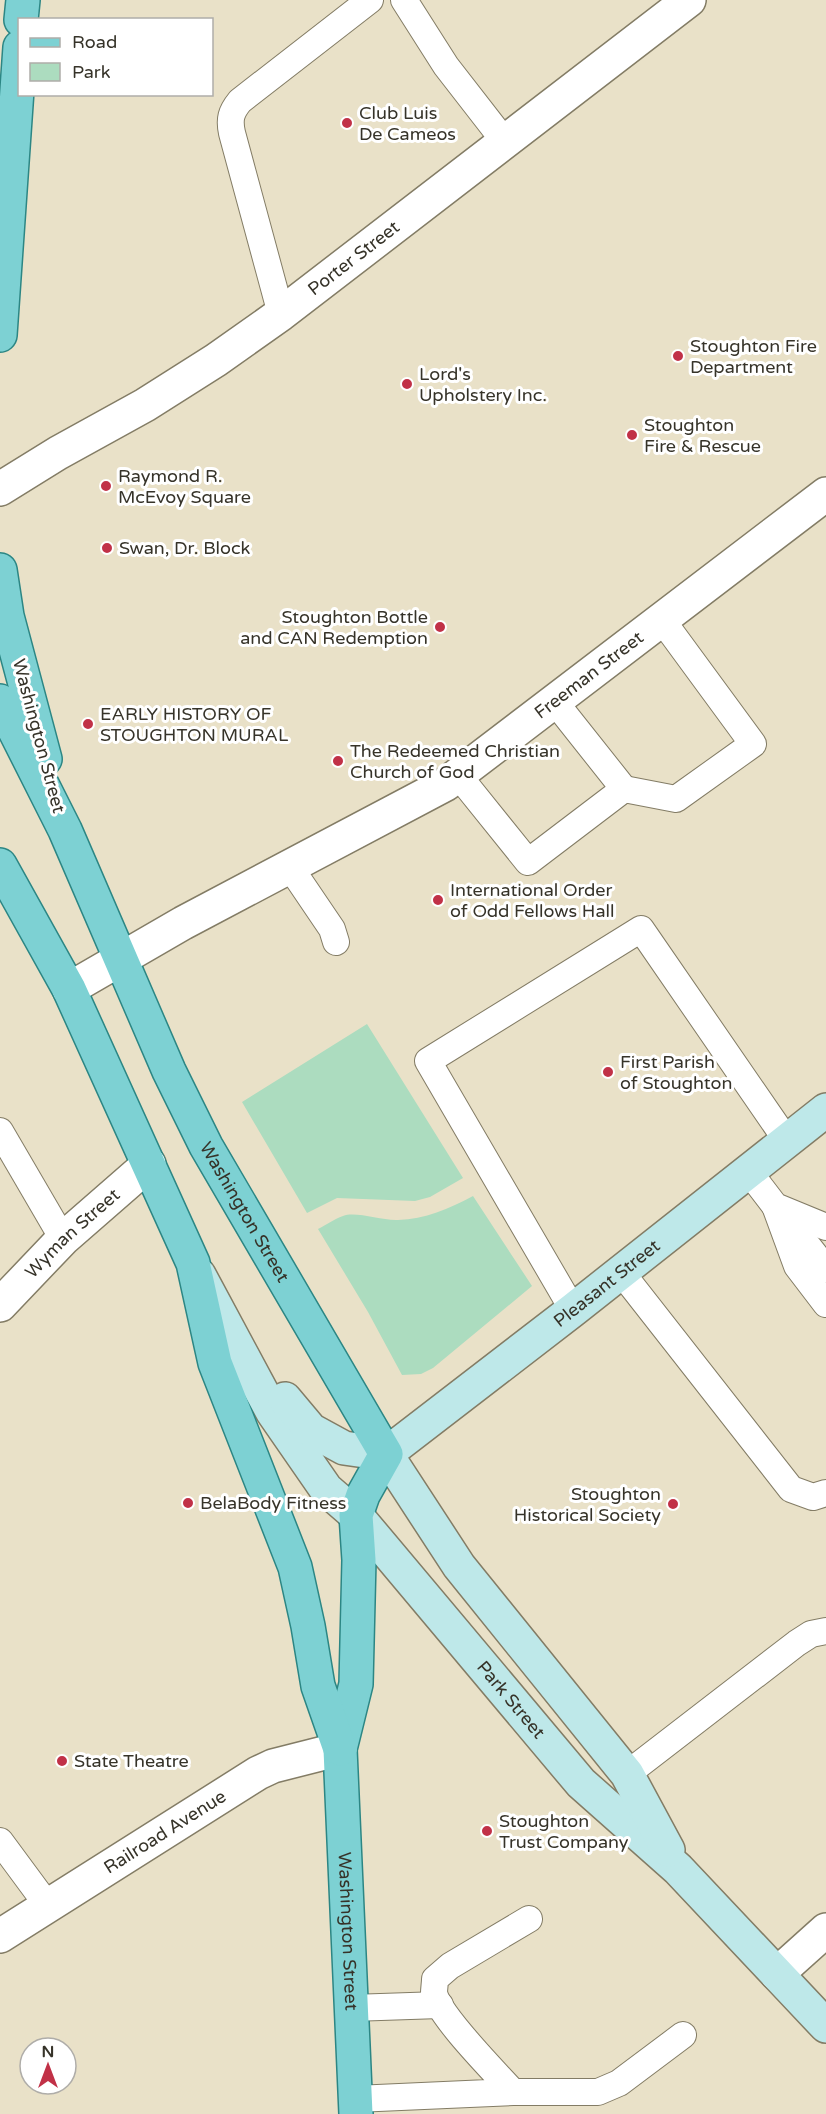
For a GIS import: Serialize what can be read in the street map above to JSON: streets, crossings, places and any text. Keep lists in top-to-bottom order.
{
  "streets": {
    "main road": ["Washington Street", "Pleasant Street", "Park Street"],
    "street": [
      "Porter Street",
      "Freeman Street",
      "Wyman Street",
      "Railroad Avenue"
    ]
  },
  "crossings": [
    ["Freeman Street", "Washington Street"],
    ["Washington Street", "Wyman Street"],
    ["Washington Street", "Pleasant Street"],
    ["Washington Street", "Park Street"],
    ["Washington Street", "Railroad Avenue"]
  ],
  "places": [
    "Club Luis De Cameos",
    "Stoughton Fire Department",
    "Lord's Upholstery Inc.",
    "Stoughton Fire & Rescue",
    "Raymond R. McEvoy Square",
    "Swan, Dr. Block",
    "Stoughton Bottle and CAN Redemption",
    "EARLY HISTORY OF STOUGHTON MURAL",
    "The Redeemed Christian Church of God",
    "International Order of Odd Fellows Hall",
    "First Parish of Stoughton",
    "BelaBody Fitness",
    "Stoughton Historical Society",
    "State Theatre",
    "Stoughton Trust Company"
  ],
  "legend": ["Road", "Park"],
  "north": "top"
}
